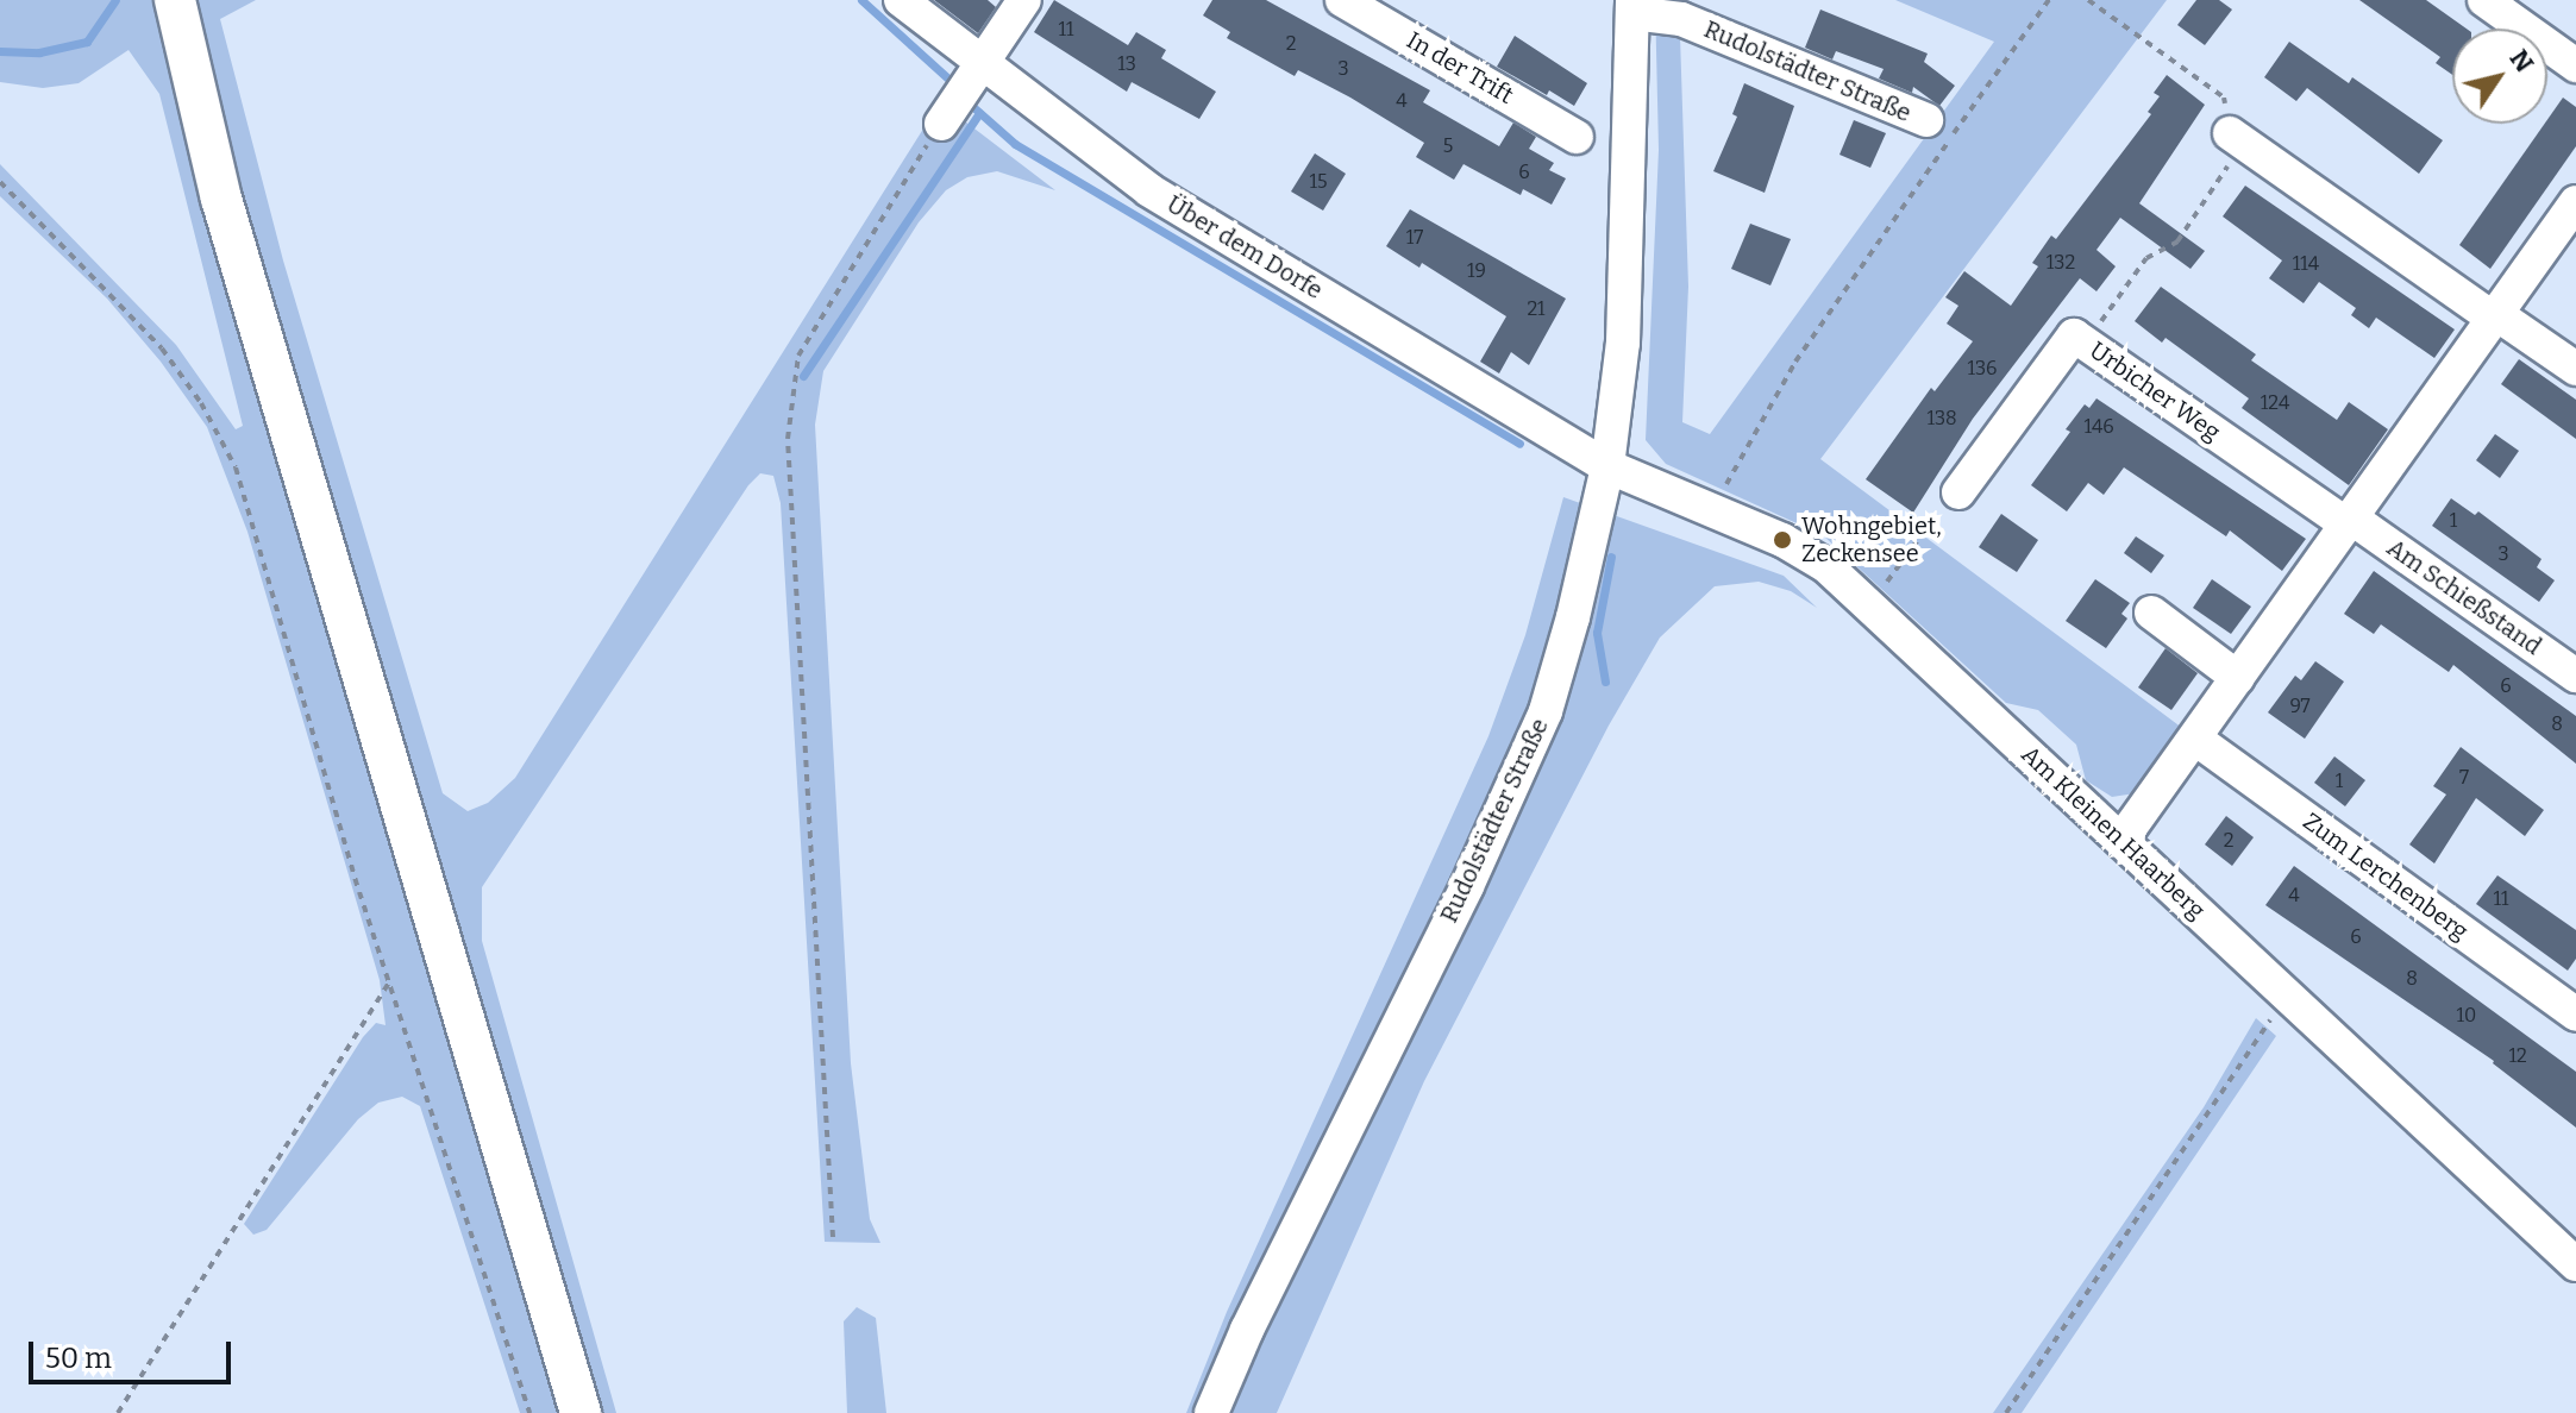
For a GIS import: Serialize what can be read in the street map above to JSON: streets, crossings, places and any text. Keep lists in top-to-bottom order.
{
  "streets": {
    "street": [
      "In der Trift",
      "Rudolstädter Straße",
      "Über dem Dorfe",
      "Urbicher Weg",
      "Am Schießstand",
      "Am Kleinen Haarberg",
      "Zum Lerchenberg"
    ]
  },
  "crossings": [
    ["Rudolstädter Straße", "Über dem Dorfe"],
    ["Rudolstädter Straße", "Am Kleinen Haarberg"],
    ["Über dem Dorfe", "Am Kleinen Haarberg"],
    ["Urbicher Weg", "Am Schießstand"]
  ],
  "places": ["Wohngebiet, Zeckensee"],
  "house_numbers": [
    "11",
    "2",
    "13",
    "3",
    "4",
    "5",
    "6",
    "15",
    "17",
    "132",
    "114",
    "19",
    "21",
    "136",
    "124",
    "138",
    "146",
    "1",
    "3",
    "6",
    "97",
    "8",
    "7",
    "1",
    "2",
    "4",
    "11",
    "6",
    "8",
    "10",
    "12"
  ],
  "scale_bar": "50 m",
  "north": "top right"
}
